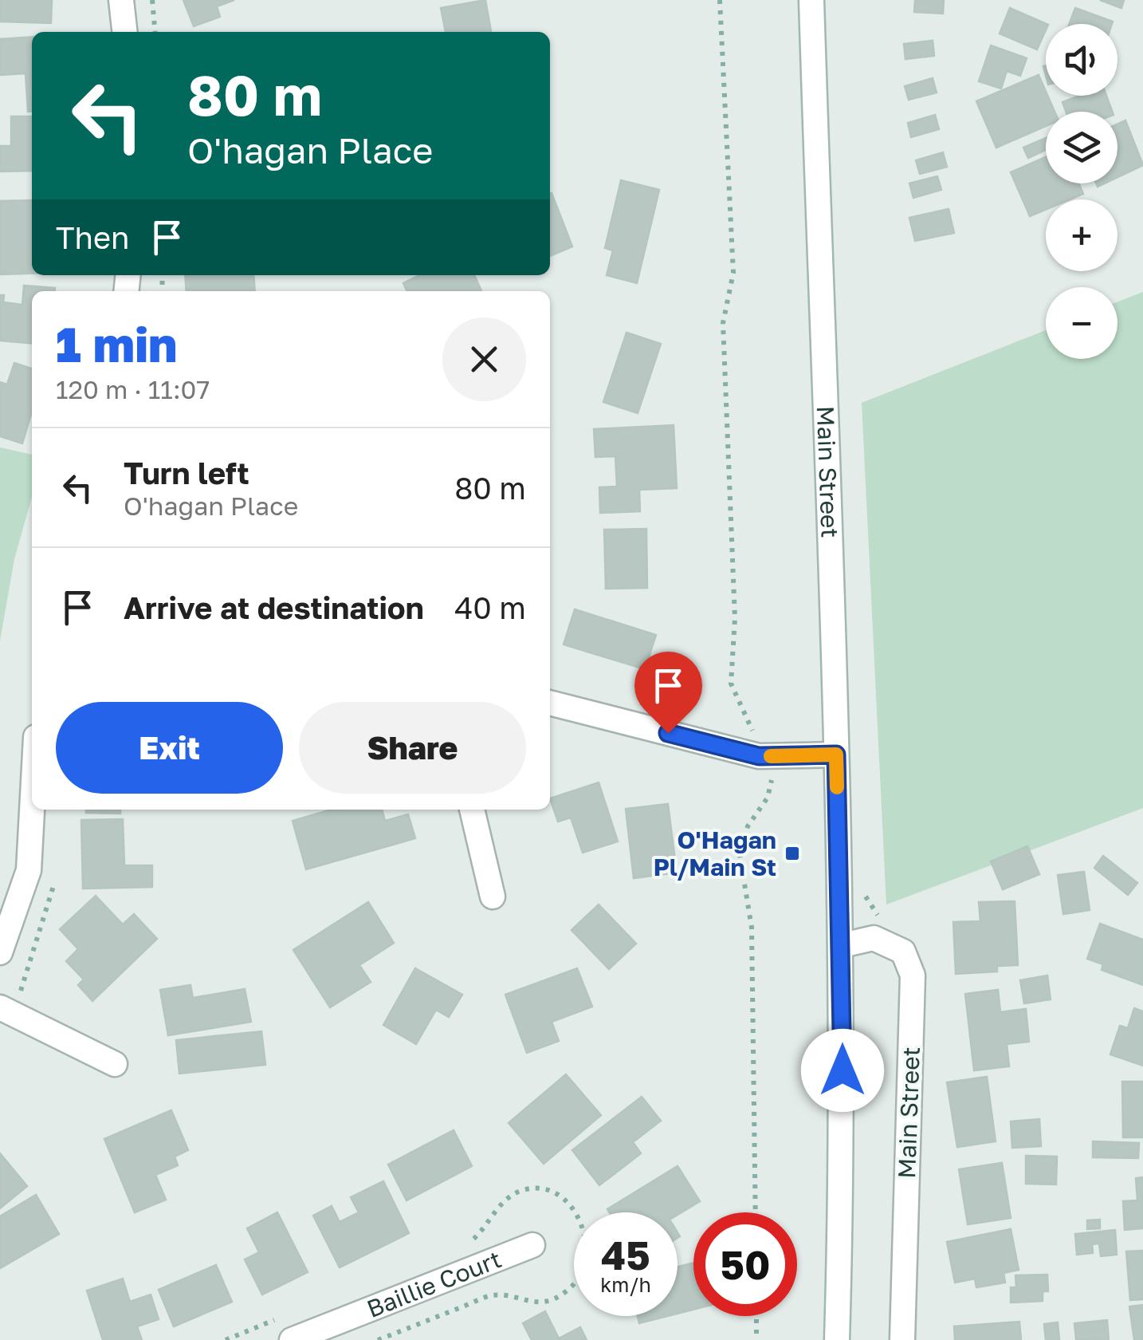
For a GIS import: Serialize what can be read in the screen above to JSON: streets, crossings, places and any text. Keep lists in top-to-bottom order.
{
  "streets": {
    "street": ["Main Street", "Baillie Court"]
  },
  "places": {
    "transit": ["O'Hagan Pl/Main St"]
  },
  "page": {
    "map_buttons": ["+", "−"],
    "turn": ["80 m", "O'hagan Place"],
    "then": "Then",
    "heading": ["1 min", "120 m · 11:07"],
    "list": [
      {
        "name": "Turn left",
        "note": "O'hagan Place",
        "value": "80 m"
      },
      {
        "name": "Arrive at destination",
        "value": "40 m"
      }
    ],
    "buttons": ["Exit", "Share"],
    "speed": "45 km/h",
    "limit": "50"
  }
}
